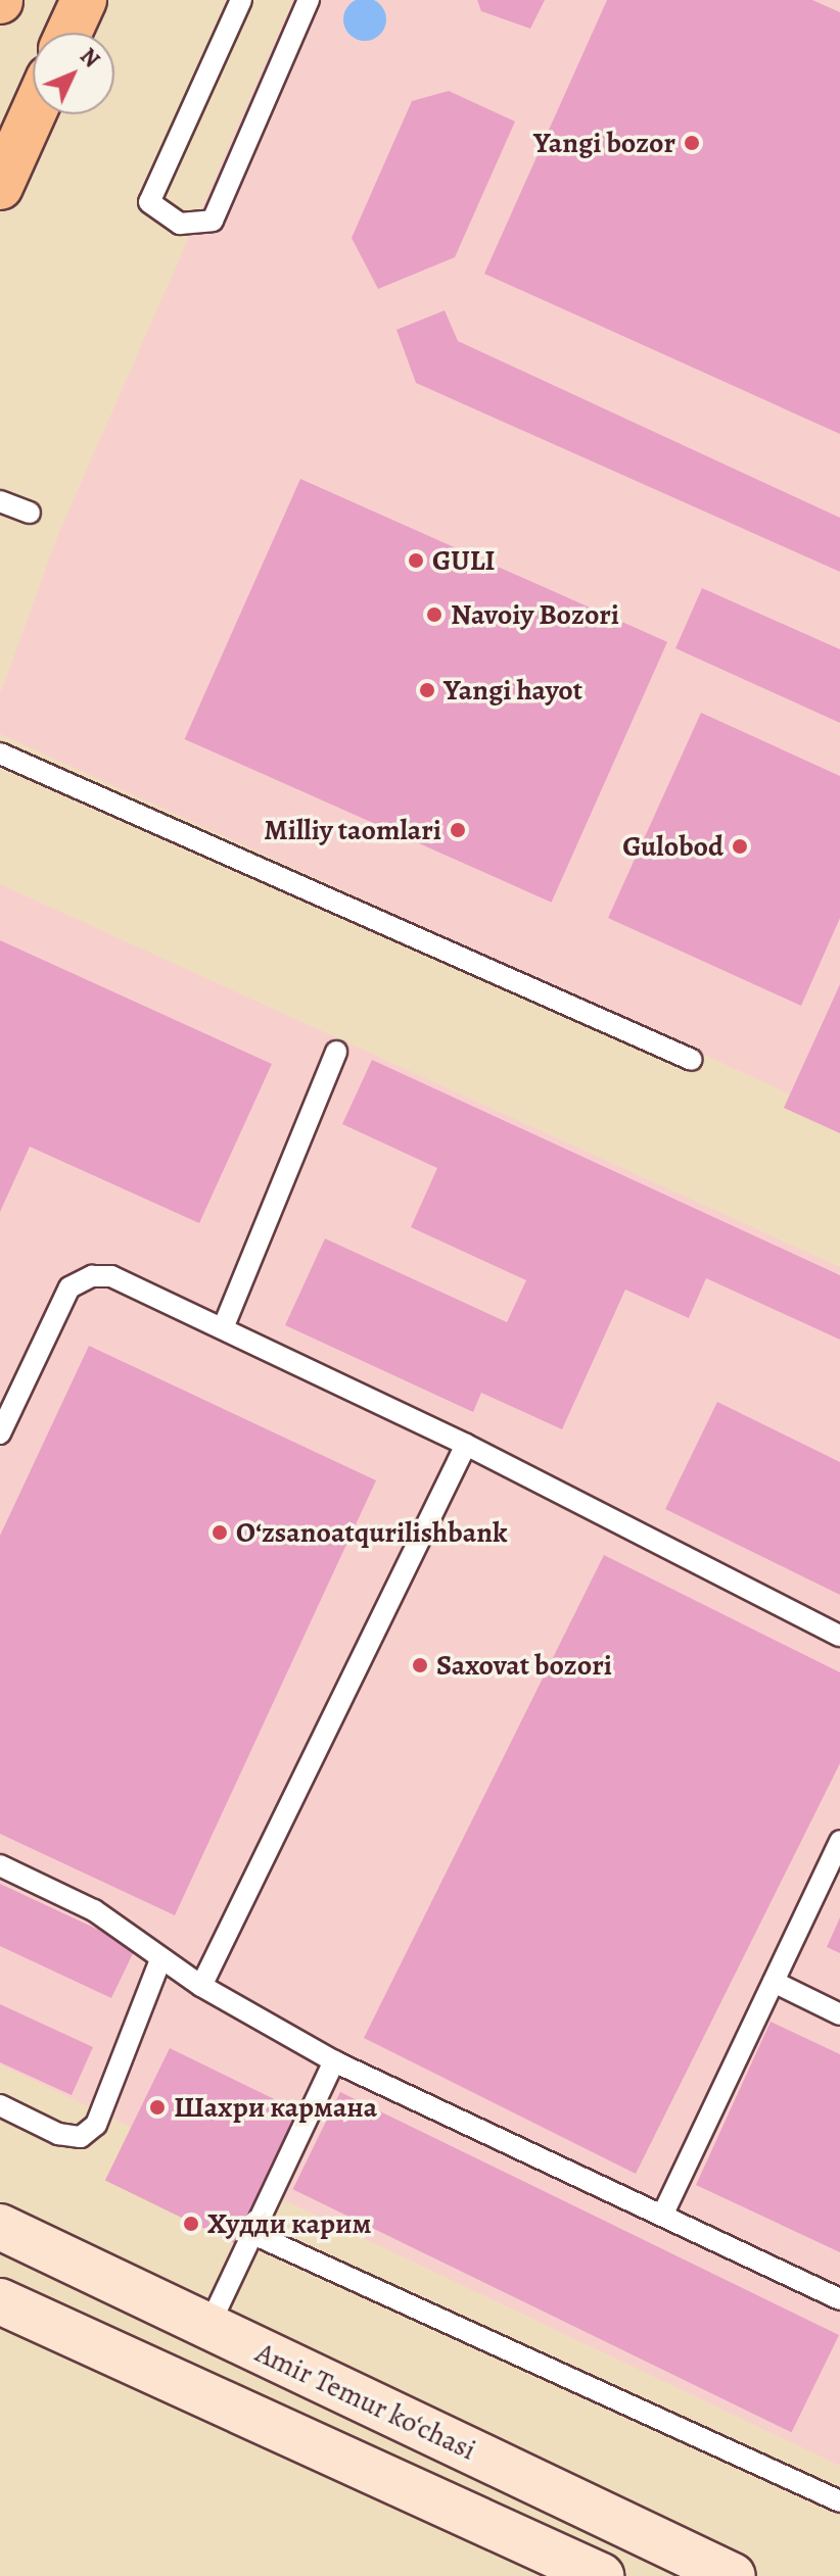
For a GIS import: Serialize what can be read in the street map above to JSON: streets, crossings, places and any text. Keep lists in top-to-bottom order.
{
  "streets": {
    "main road": ["Amir Temur ko‘chasi"]
  },
  "places": [
    "Yangi bozor",
    "GULI",
    "Navoiy Bozori",
    "Yangi hayot",
    "Milliy taomlari",
    "Gulobod",
    "Oʻzsanoatqurilishbank",
    "Saxovat bozori",
    "Шахри кармана",
    "Худди карим"
  ],
  "north": "top right"
}
